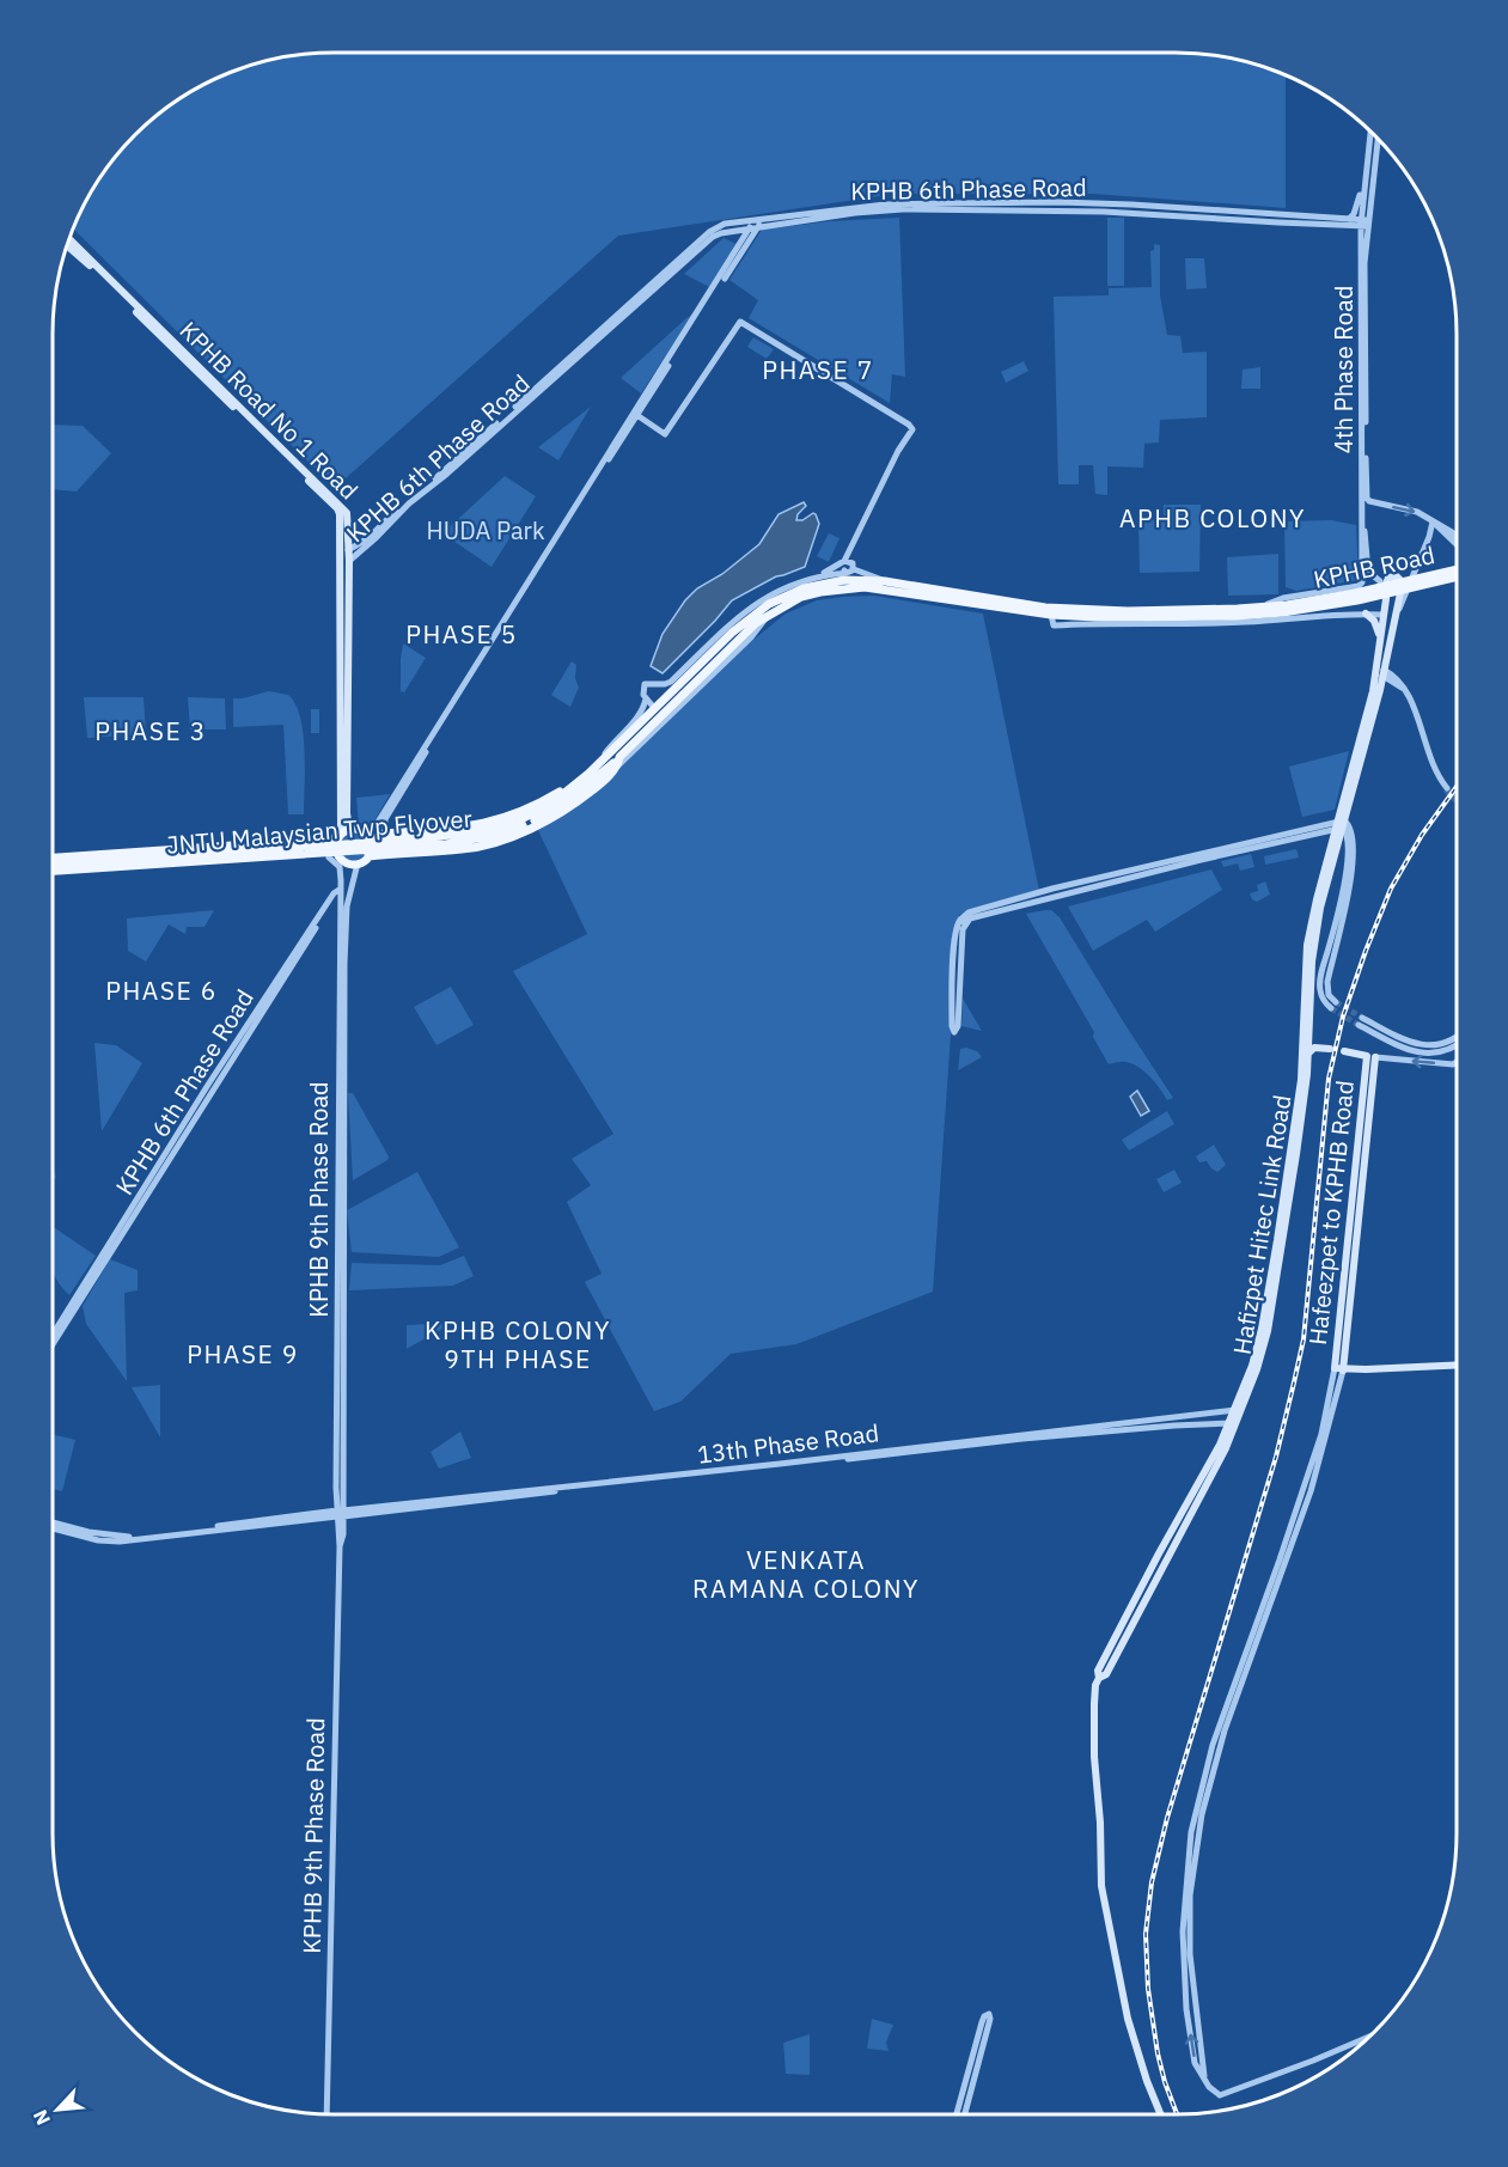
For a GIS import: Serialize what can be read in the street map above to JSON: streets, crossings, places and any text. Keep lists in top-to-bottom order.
{
  "streets": {
    "main road": [
      "KPHB Road No 1 Road",
      "KPHB Road",
      "JNTU Malaysian Twp Flyover",
      "Hafeezpet to KPHB Road",
      "Hafizpet Hitec Link Road"
    ],
    "street": [
      "KPHB 6th Phase Road",
      "4th Phase Road",
      "KPHB 9th Phase Road",
      "13th Phase Road"
    ]
  },
  "crossings": [
    ["KPHB 6th Phase Road", "4th Phase Road"],
    ["KPHB 6th Phase Road", "KPHB Road No 1 Road"],
    ["KPHB 6th Phase Road", "KPHB 9th Phase Road"],
    ["KPHB Road No 1 Road", "KPHB 9th Phase Road"],
    ["KPHB 9th Phase Road", "13th Phase Road"],
    ["Hafizpet Hitec Link Road", "13th Phase Road"]
  ],
  "districts": [
    "PHASE 7",
    "APHB COLONY",
    "PHASE 5",
    "PHASE 3",
    "PHASE 6",
    "KPHB COLONY 9TH PHASE",
    "PHASE 9",
    "VENKATA RAMANA COLONY"
  ],
  "parks": ["HUDA Park"],
  "north": "bottom left"
}
